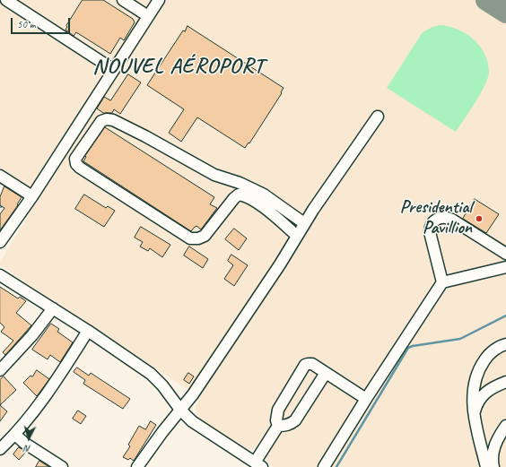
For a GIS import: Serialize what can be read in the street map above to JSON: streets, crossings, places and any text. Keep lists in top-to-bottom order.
{
  "districts": ["NOUVEL AÉROPORT"],
  "places": ["Presidential Pavillion"],
  "scale_bar": "50 m",
  "north": "bottom"
}
